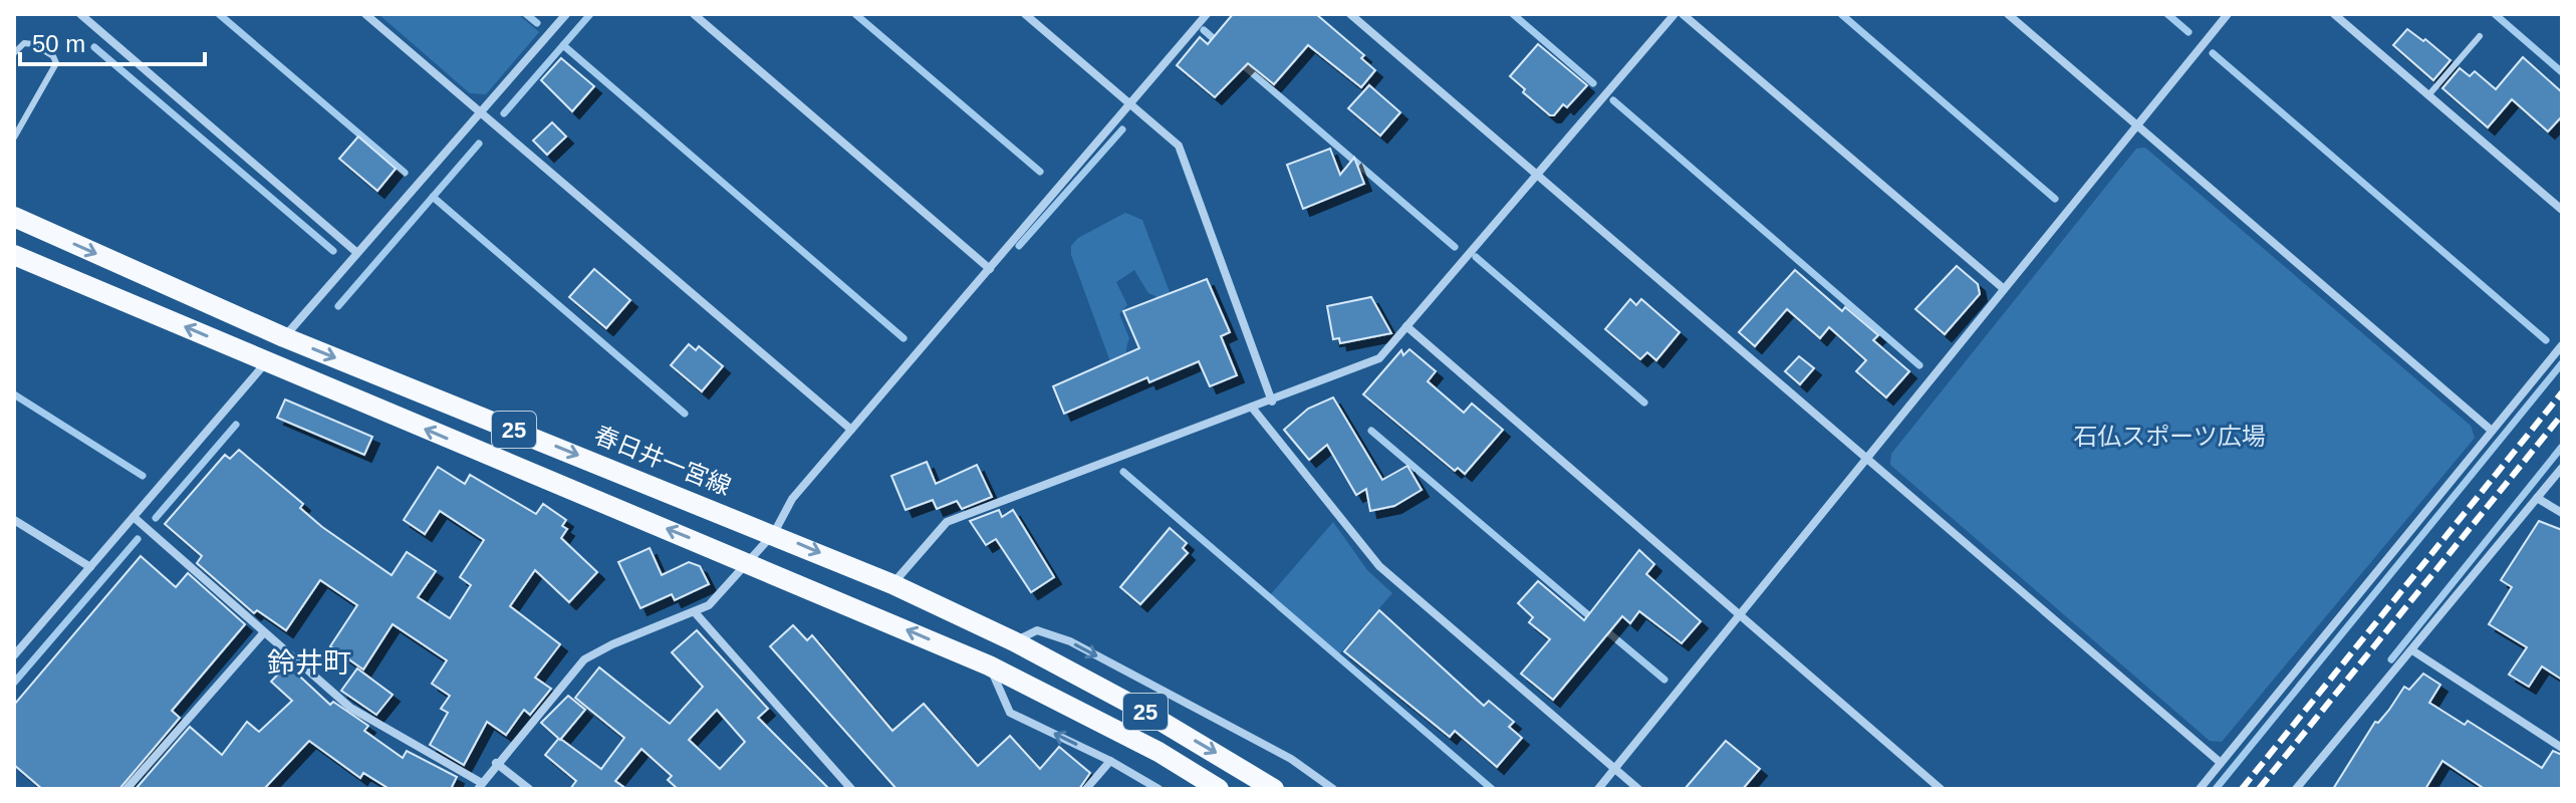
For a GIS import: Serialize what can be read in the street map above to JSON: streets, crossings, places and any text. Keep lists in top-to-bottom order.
{
  "streets": {
    "main road": ["25", "春日井一宮線"]
  },
  "districts": ["鈴井町"],
  "parks": ["石仏スポーツ広場"],
  "scale_bar": "50 m"
}
